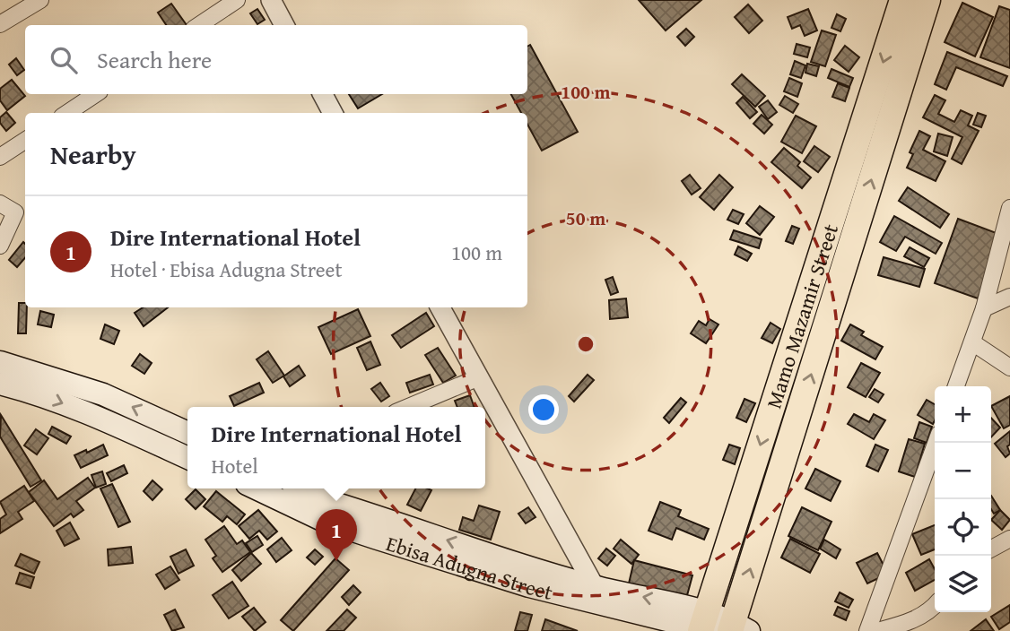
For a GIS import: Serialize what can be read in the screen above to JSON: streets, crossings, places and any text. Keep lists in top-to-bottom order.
{
  "streets": {
    "main road": ["Mamo Mazamir Street", "Ebisa Adugna Street"]
  },
  "crossings": [
    ["Mamo Mazamir Street", "Ebisa Adugna Street"]
  ],
  "page": {
    "search": "Search here",
    "heading": "Nearby",
    "list": [
      {
        "mark": "1",
        "name": "Dire International Hotel",
        "note": "Hotel · Ebisa Adugna Street",
        "value": "100 m"
      }
    ],
    "map_buttons": ["+", "−"],
    "popup": ["Dire International Hotel", "Hotel"],
    "pins": "1"
  },
  "rings": ["100 m", "50 m"]
}
